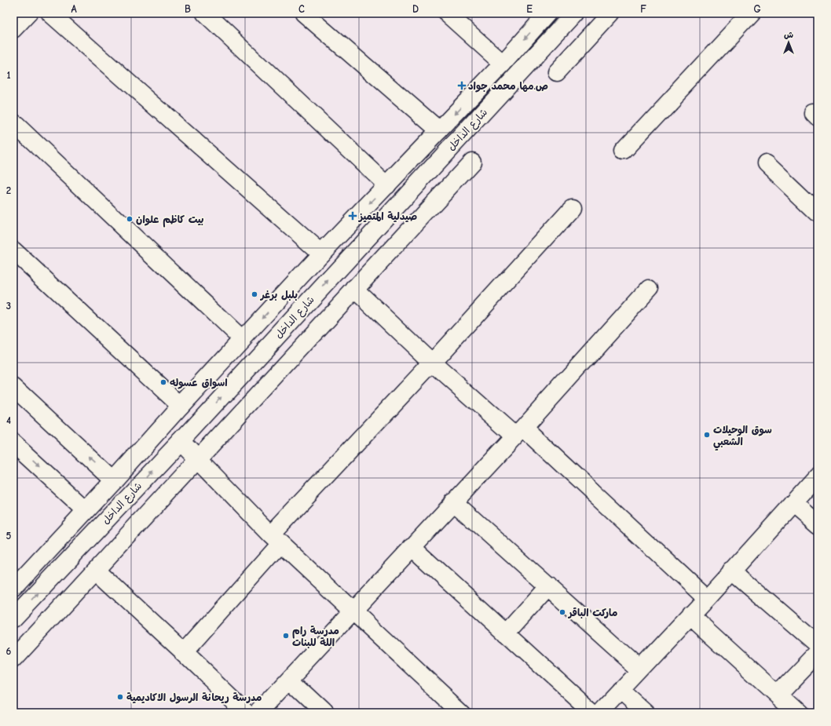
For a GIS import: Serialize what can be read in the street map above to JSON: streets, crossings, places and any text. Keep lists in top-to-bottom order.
{
  "streets": {
    "street": ["شارع الداخل"]
  },
  "places": {
    "health": ["ص.مها محمد جواد", "صيدلية المتميز"],
    "other": [
      "بيت كاظم علوان",
      "بلبل برغر",
      "اسواق عسوله",
      "سوق الوحيلات الشعبي",
      "ماركت الباقر",
      "مدرسة رام اللة للبنات",
      "مدرسة ريحانة الرسول الاكاديمية"
    ]
  },
  "north": "top",
  "grid": {
    "columns": [
      "A",
      "B",
      "C",
      "D",
      "E",
      "F",
      "G"
    ],
    "rows": [
      "1",
      "2",
      "3",
      "4",
      "5",
      "6"
    ]
  }
}
